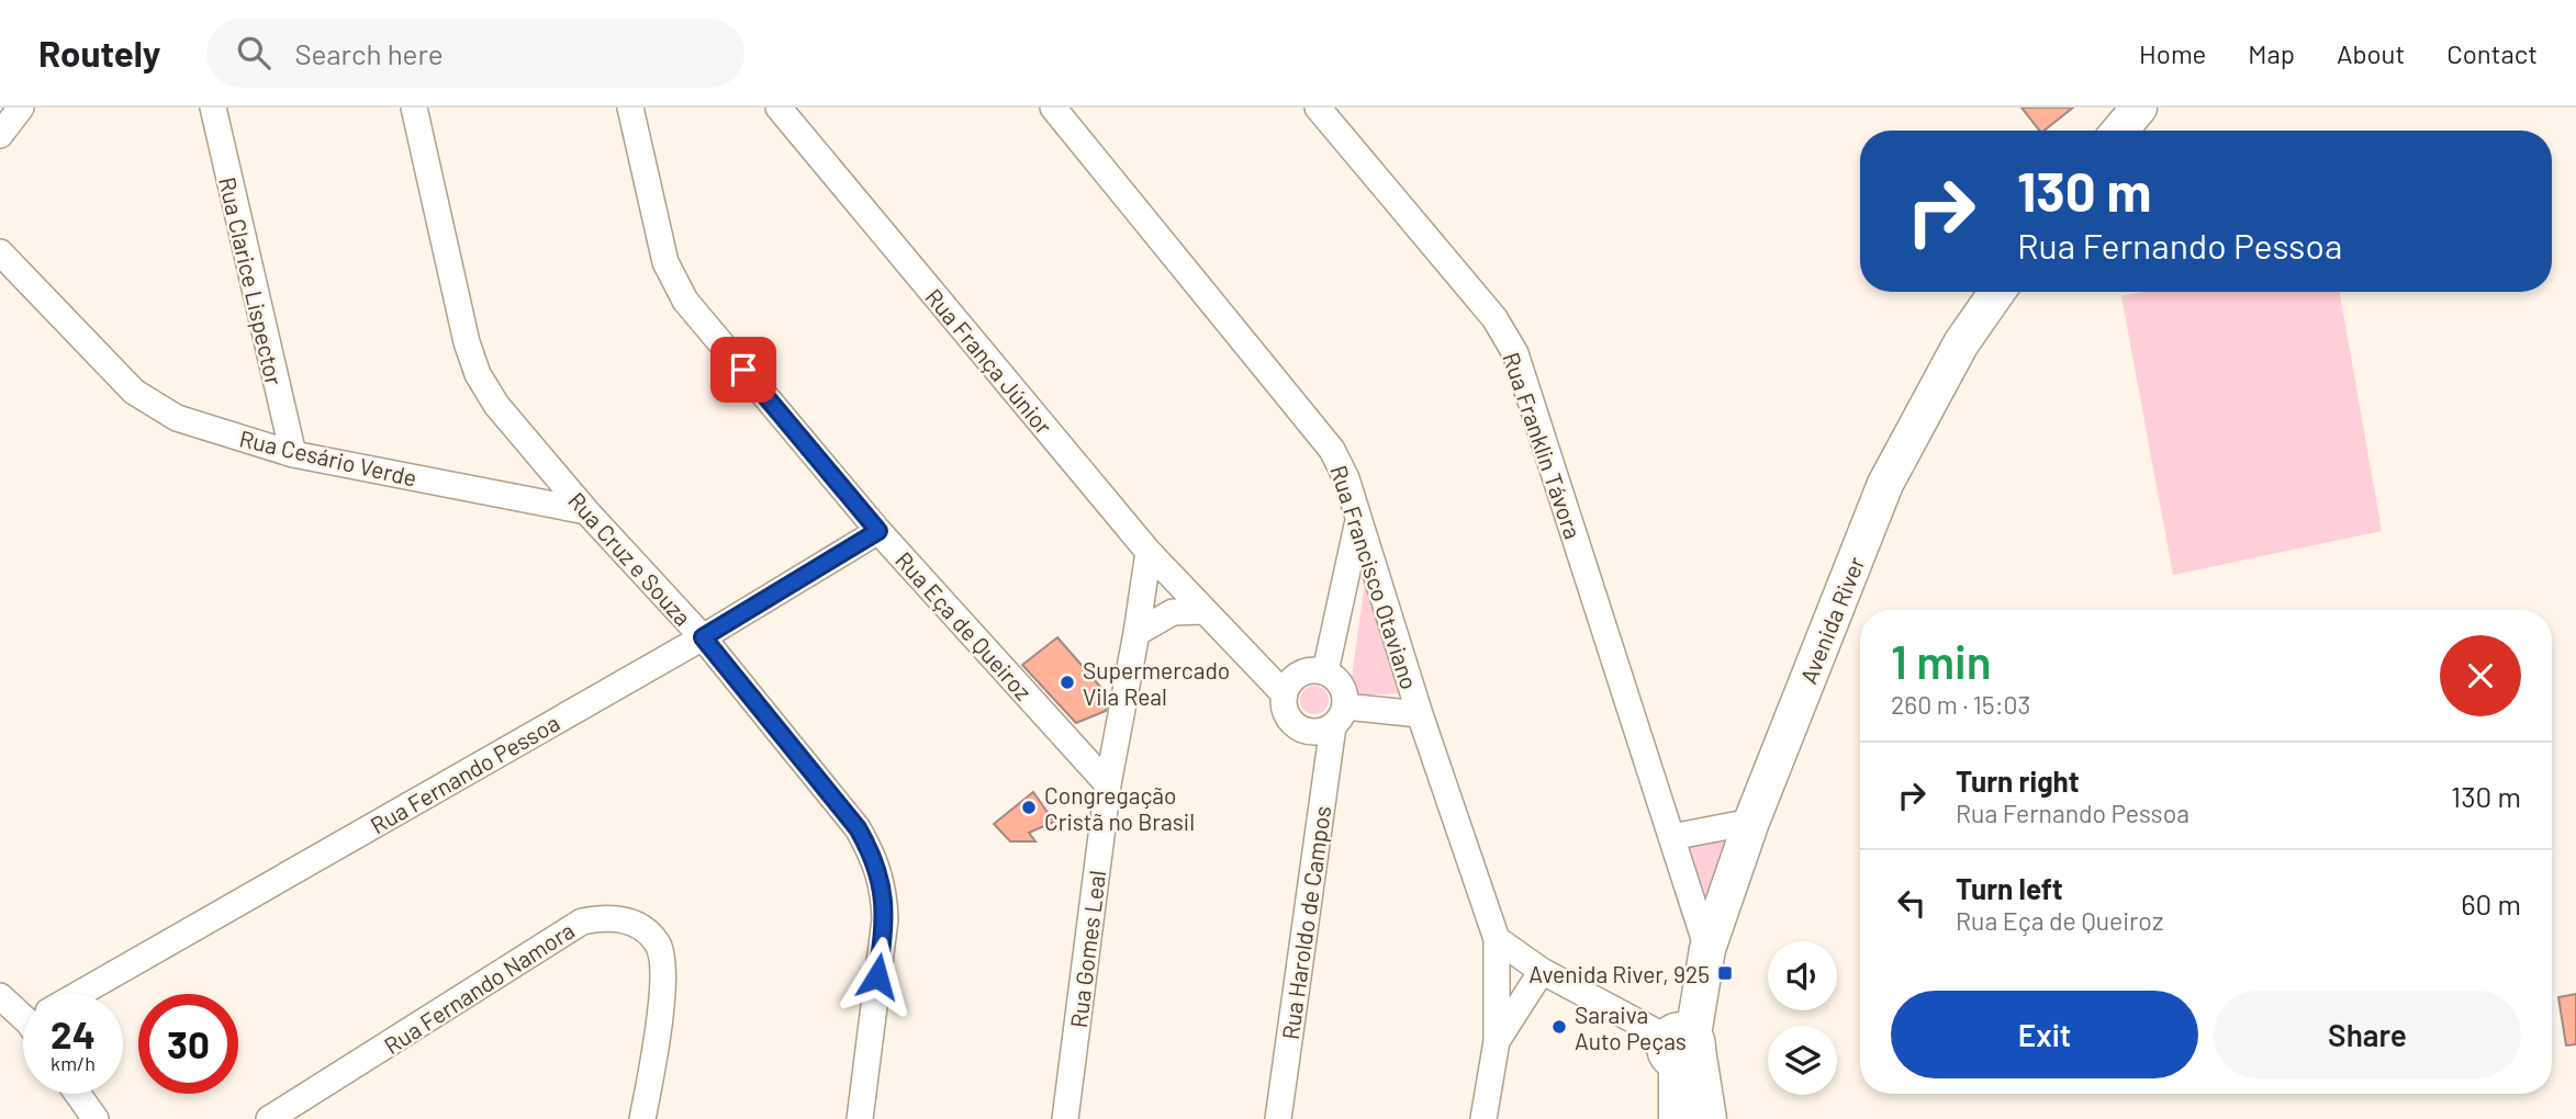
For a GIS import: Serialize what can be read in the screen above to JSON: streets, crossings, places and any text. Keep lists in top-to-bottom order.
{
  "streets": {
    "street": [
      "Rua Clarice Lispector",
      "Rua França Júnior",
      "Rua Franklin Távora",
      "Rua Cesário Verde",
      "Rua Cruz e Souza",
      "Rua Francisco Otaviano",
      "Avenida River",
      "Rua Eça de Queiroz",
      "Rua Fernando Pessoa",
      "Rua Haroldo de Campos",
      "Rua Gomes Leal",
      "Rua Fernando Namora"
    ]
  },
  "crossings": [
    ["Rua Clarice Lispector", "Rua Cesário Verde"],
    ["Rua França Júnior", "Rua Haroldo de Campos"],
    ["Rua França Júnior", "Rua Gomes Leal"],
    ["Rua Franklin Távora", "Avenida River"],
    ["Rua Cesário Verde", "Rua Cruz e Souza"],
    ["Rua Cruz e Souza", "Rua Fernando Pessoa"],
    ["Rua Eça de Queiroz", "Rua Fernando Pessoa"],
    ["Rua Eça de Queiroz", "Rua Gomes Leal"]
  ],
  "places": {
    "other": ["Supermercado Vila Real", "Congregação Cristã no Brasil", "Saraiva Auto Peças"],
    "transit": ["Avenida River, 925"]
  },
  "page": {
    "header": "Routely",
    "search": "Search here",
    "nav": [
      "Home",
      "Map",
      "About",
      "Contact"
    ],
    "turn": ["130 m", "Rua Fernando Pessoa"],
    "heading": ["1 min", "260 m · 15:03"],
    "list": [
      {
        "name": "Turn right",
        "note": "Rua Fernando Pessoa",
        "value": "130 m"
      },
      {
        "name": "Turn left",
        "note": "Rua Eça de Queiroz",
        "value": "60 m"
      }
    ],
    "buttons": ["Exit", "Share"],
    "speed": "24 km/h",
    "limit": "30"
  }
}
